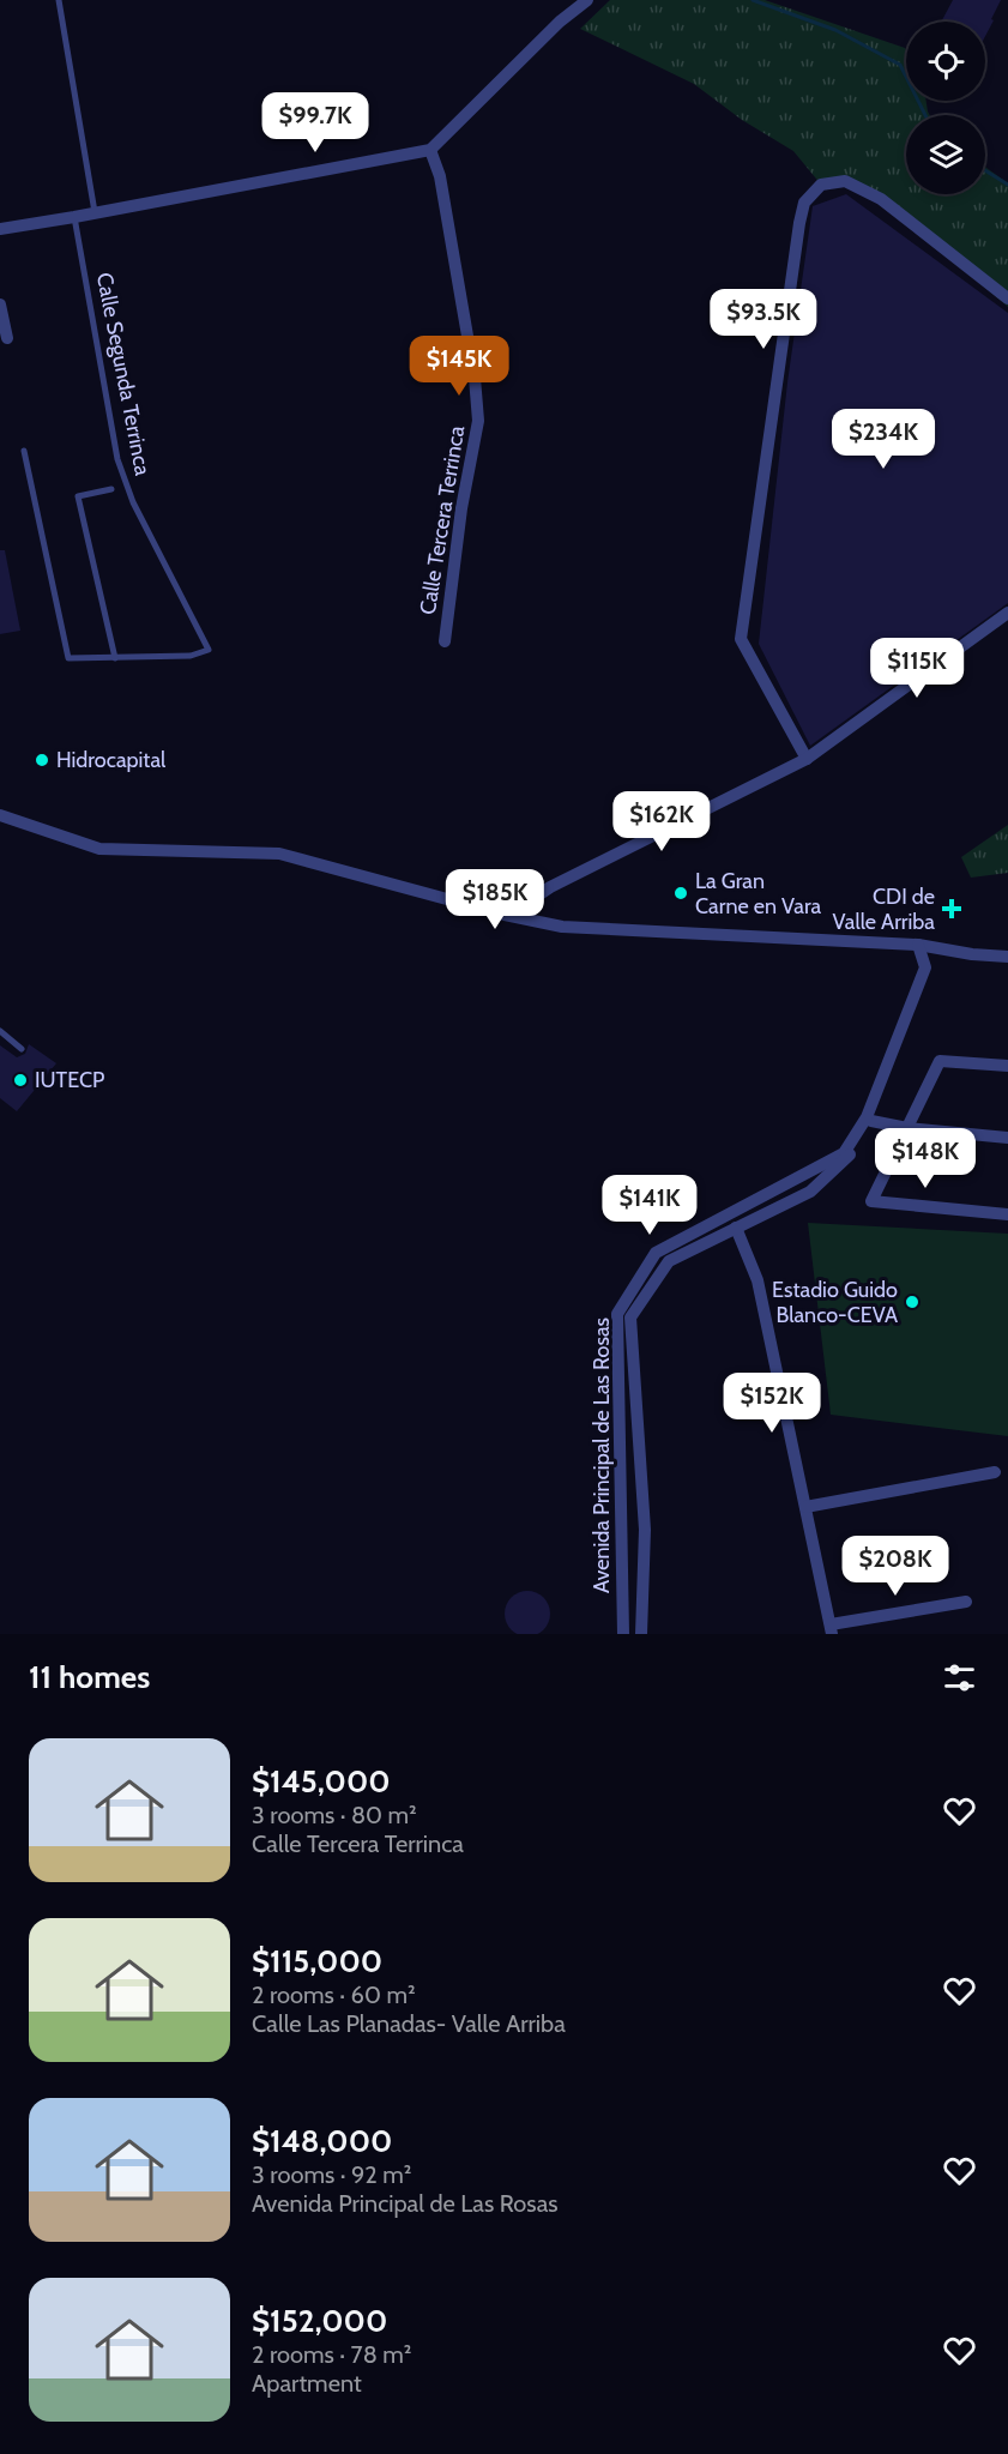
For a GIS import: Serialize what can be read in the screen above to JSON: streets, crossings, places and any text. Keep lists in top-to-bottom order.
{
  "streets": {
    "street": ["Calle Tercera Terrinca", "Avenida Principal de Las Rosas"],
    "lane": ["Calle Segunda Terrinca"]
  },
  "places": {
    "other": [
      "Hidrocapital",
      "La Gran Carne en Vara",
      "IUTECP",
      "Estadio Guido Blanco-CEVA"
    ],
    "health": ["CDI de Valle Arriba"]
  },
  "page": {
    "price": [
      "$99.7K",
      "$93.5K",
      "$145K",
      "$234K",
      "$115K",
      "$162K",
      "$185K",
      "$148K",
      "$141K",
      "$152K",
      "$208K"
    ],
    "heading": "11 homes",
    "list": [
      {
        "name": "$145,000",
        "note": "3 rooms · 80 m² · Calle Tercera Terrinca"
      },
      {
        "name": "$115,000",
        "note": "2 rooms · 60 m² · Calle Las Planadas- Valle Arriba"
      },
      {
        "name": "$148,000",
        "note": "3 rooms · 92 m² · Avenida Principal de Las Rosas"
      },
      {
        "name": "$152,000",
        "note": "2 rooms · 78 m² · Apartment"
      }
    ]
  }
}
